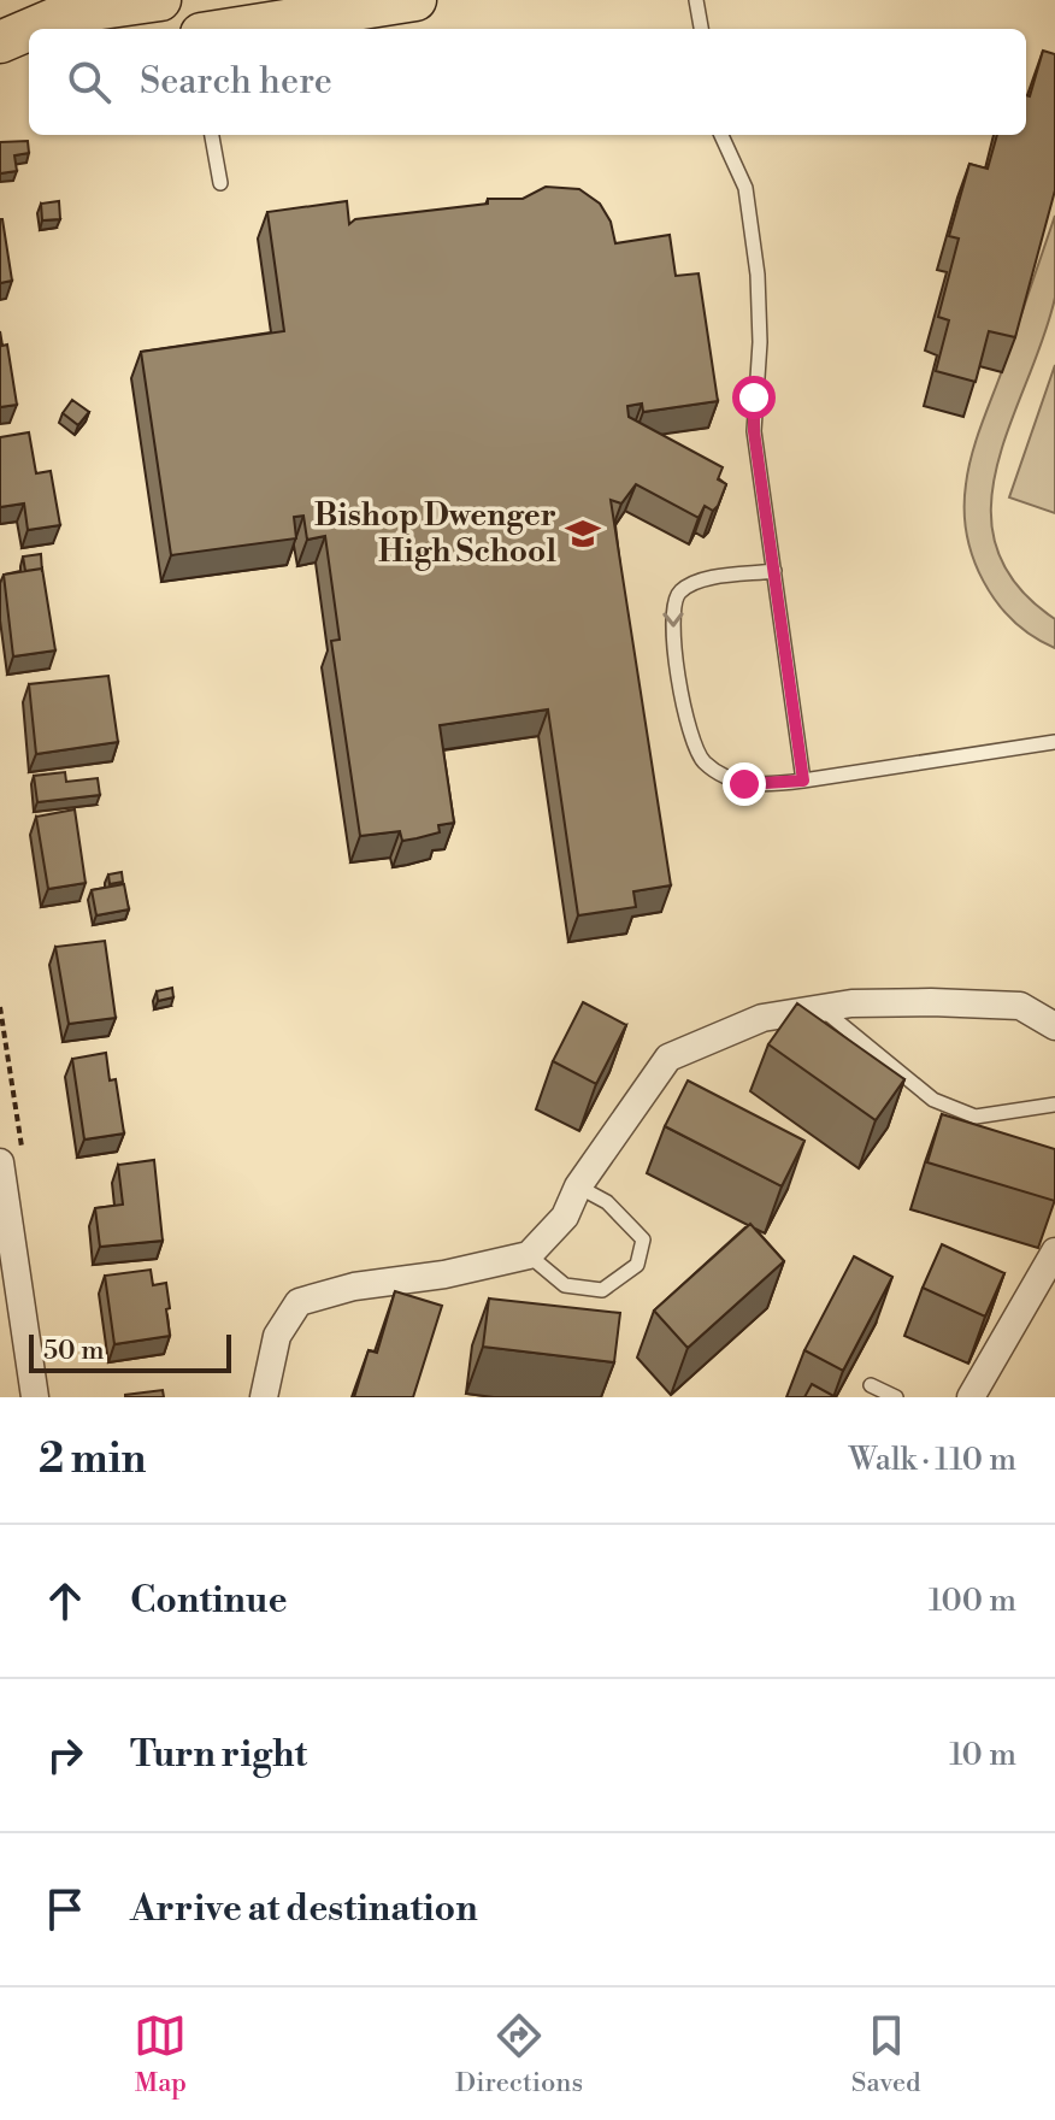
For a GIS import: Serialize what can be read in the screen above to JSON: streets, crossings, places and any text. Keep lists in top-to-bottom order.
{
  "places": {
    "school or university": ["Bishop Dwenger High School"]
  },
  "scale_bar": "50 m",
  "page": {
    "search": "Search here",
    "scale": "50 m",
    "heading": ["2 min", "Walk · 110 m"],
    "list": [
      ["Continue", "100 m"],
      ["Turn right", "10 m"],
      "Arrive at destination"
    ],
    "nav": ["Map", "Directions", "Saved"]
  }
}
